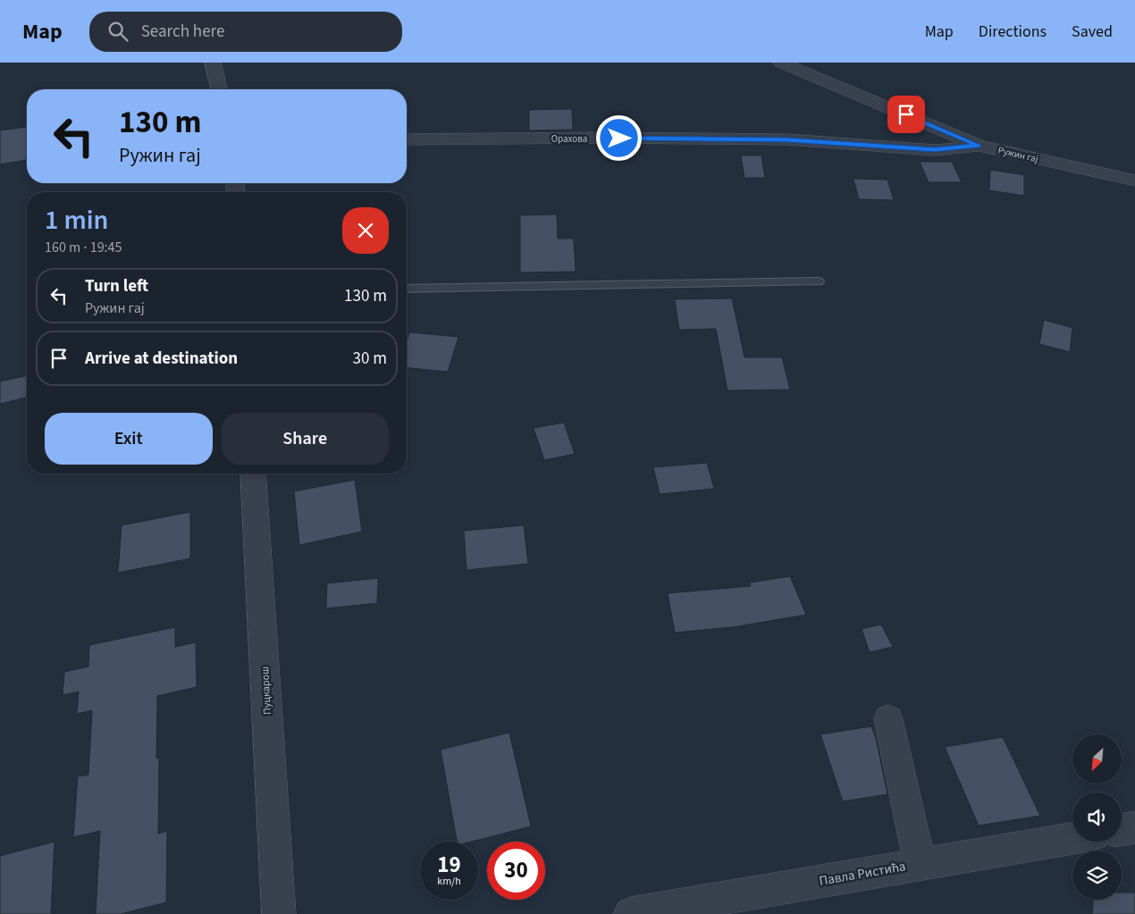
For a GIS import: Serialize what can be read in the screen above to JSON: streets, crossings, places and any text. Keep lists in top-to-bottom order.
{
  "streets": {
    "street": [
      "Орахова",
      "Ружин гај",
      "Пуцкарош",
      "Павла Ристића"
    ]
  },
  "crossings": [
    ["Орахова", "Ружин гај"]
  ],
  "north": "bottom left",
  "page": {
    "header": "Map",
    "search": "Search here",
    "nav": ["Map", "Directions", "Saved"],
    "turn": ["130 m", "Ружин гај"],
    "heading": ["1 min", "160 m · 19:45"],
    "list": [
      {
        "name": "Turn left",
        "note": "Ружин гај",
        "value": "130 m"
      },
      {
        "name": "Arrive at destination",
        "value": "30 m"
      }
    ],
    "buttons": ["Exit", "Share"],
    "speed": "19 km/h",
    "limit": "30"
  }
}
